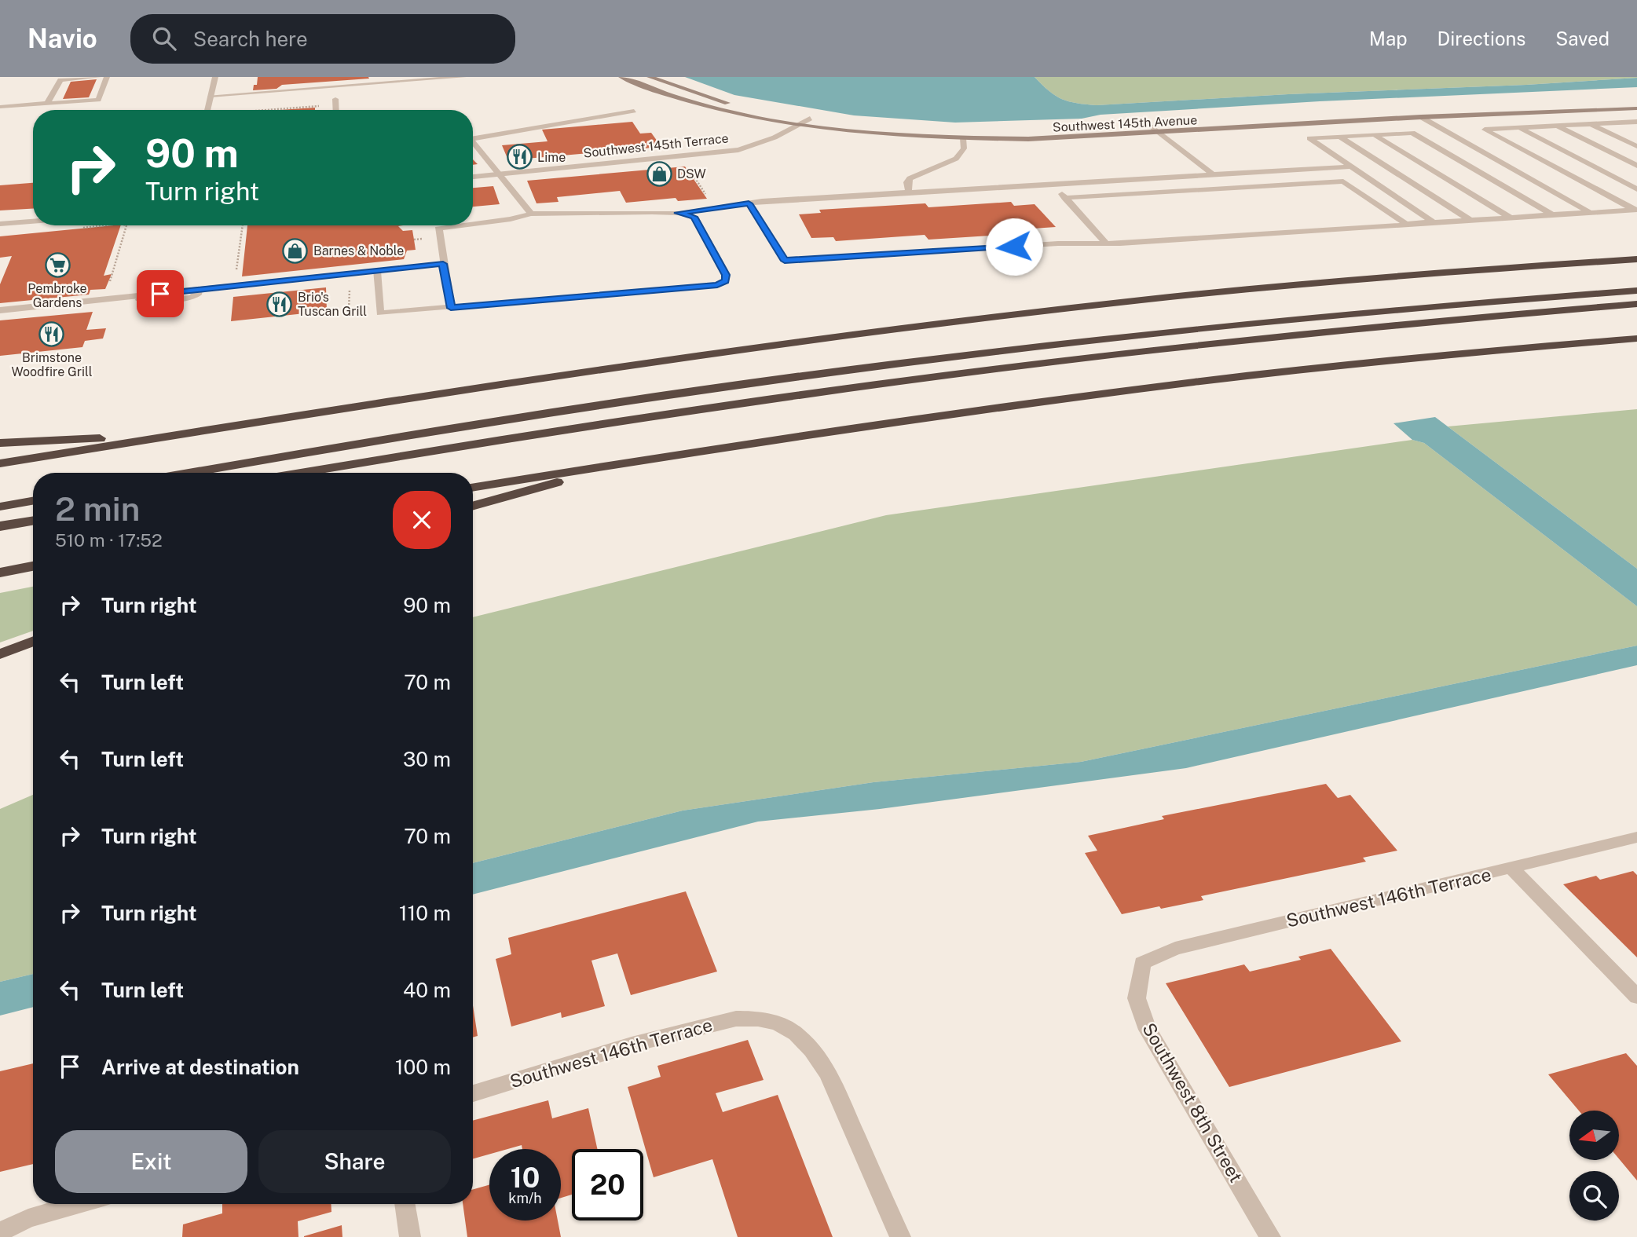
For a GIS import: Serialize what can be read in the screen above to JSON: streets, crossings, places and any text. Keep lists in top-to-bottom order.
{
  "streets": {
    "street": [
      "Southwest 145th Avenue",
      "Southwest 145th Terrace",
      "Southwest 146th Terrace",
      "Southwest 8th Street"
    ]
  },
  "crossings": [
    ["Southwest 145th Avenue", "Southwest 145th Terrace"],
    ["Southwest 146th Terrace", "Southwest 8th Street"]
  ],
  "places": {
    "restaurant": ["Lime", "Brio's Tuscan Grill", "Brimstone Woodfire Grill"],
    "shop": ["DSW", "Barnes & Noble"],
    "supermarket": ["Pembroke Gardens"]
  },
  "north": "left",
  "page": {
    "header": "Navio",
    "search": "Search here",
    "nav": ["Map", "Directions", "Saved"],
    "turn": ["90 m", "Turn right"],
    "heading": ["2 min", "510 m · 17:52"],
    "list": [
      {
        "name": "Turn right",
        "value": "90 m"
      },
      {
        "name": "Turn left",
        "value": "70 m"
      },
      {
        "name": "Turn left",
        "value": "30 m"
      },
      {
        "name": "Turn right",
        "value": "70 m"
      },
      {
        "name": "Turn right",
        "value": "110 m"
      },
      {
        "name": "Turn left",
        "value": "40 m"
      },
      {
        "name": "Arrive at destination",
        "value": "100 m"
      }
    ],
    "buttons": ["Exit", "Share"],
    "speed": "10 km/h",
    "limit": "20"
  }
}
